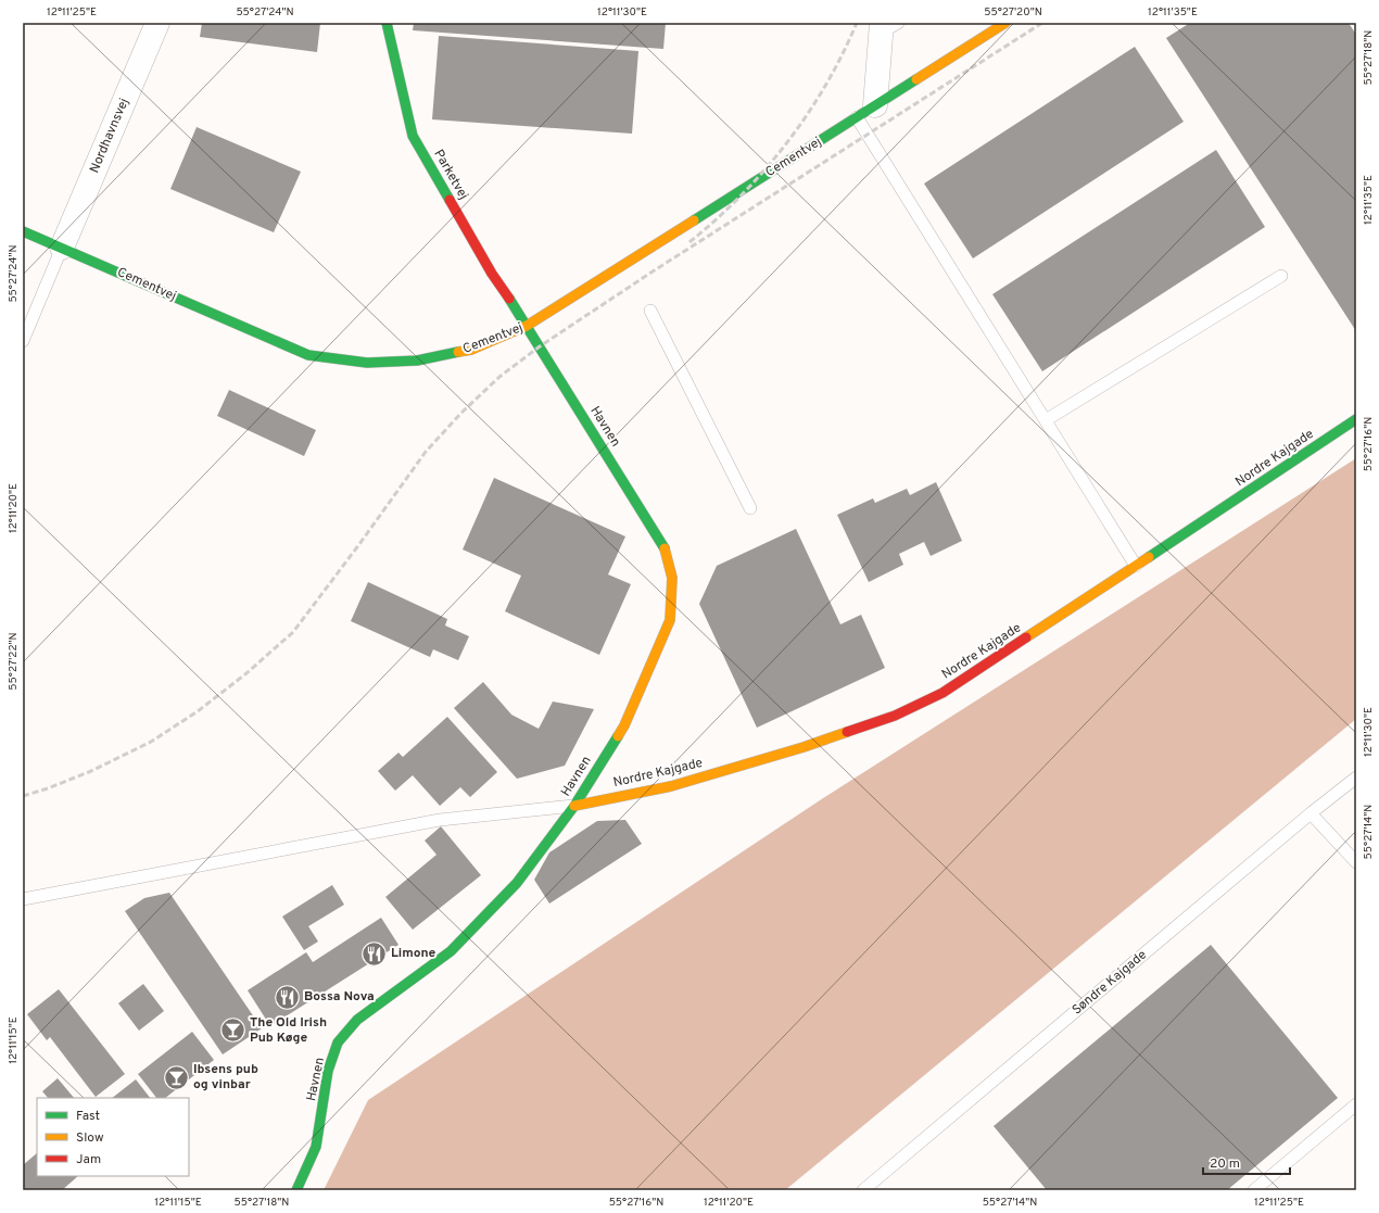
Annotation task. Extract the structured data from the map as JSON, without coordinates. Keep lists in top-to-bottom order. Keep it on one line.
{"streets":{"street":["Nordhavnsvej","Cementvej","Parketvej","Havnen","Nordre Kajgade"],"lane":["Søndre Kajgade"]},"crossings":[["Nordhavnsvej","Cementvej"],["Cementvej","Parketvej"],["Cementvej","Havnen"],["Parketvej","Havnen"],["Havnen","Nordre Kajgade"]],"places":{"restaurant":["Limone","Bossa Nova"],"bar":["The Old Irish Pub Køge","Ibsens pub og vinbar"]},"legend":["Fast","Slow","Jam"],"scale_bar":"20 m","coordinates":["12°11'25\"E","55°27'24\"N","12°11'30\"E","55°27'20\"N","12°11'35\"E","55°27'18\"N","55°27'16\"N","12°11'20\"E","55°27'22\"N","55°27'14\"N","12°11'15\"E"]}
